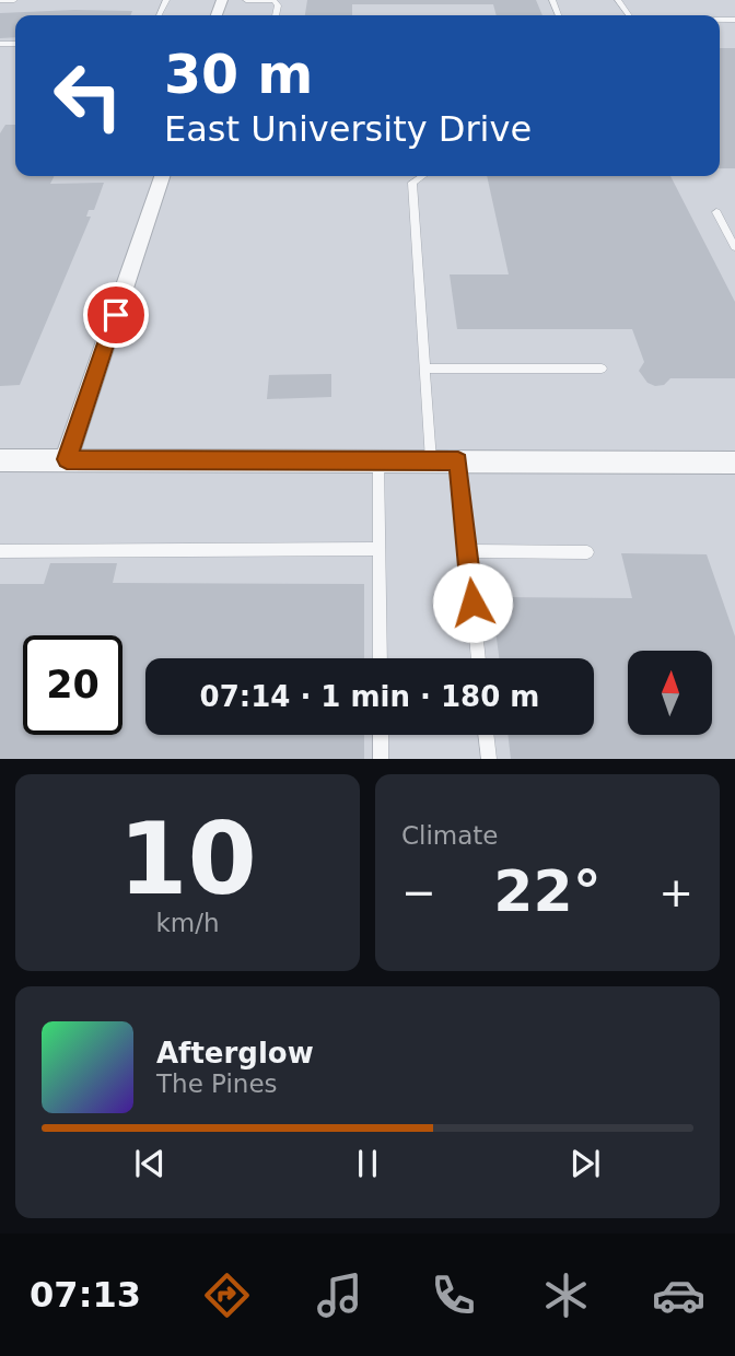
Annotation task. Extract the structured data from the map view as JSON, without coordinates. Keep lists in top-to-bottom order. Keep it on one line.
{"north":"top","page":{"turn":["30 m","East University Drive"],"limit":"20","trip":"07:14 · 1 min · 180 m","tile":[["10","km/h"],"Climate"],"heat":["−","22°","+"],"song":["Afterglow","The Pines"],"tabs":"07:13"}}
